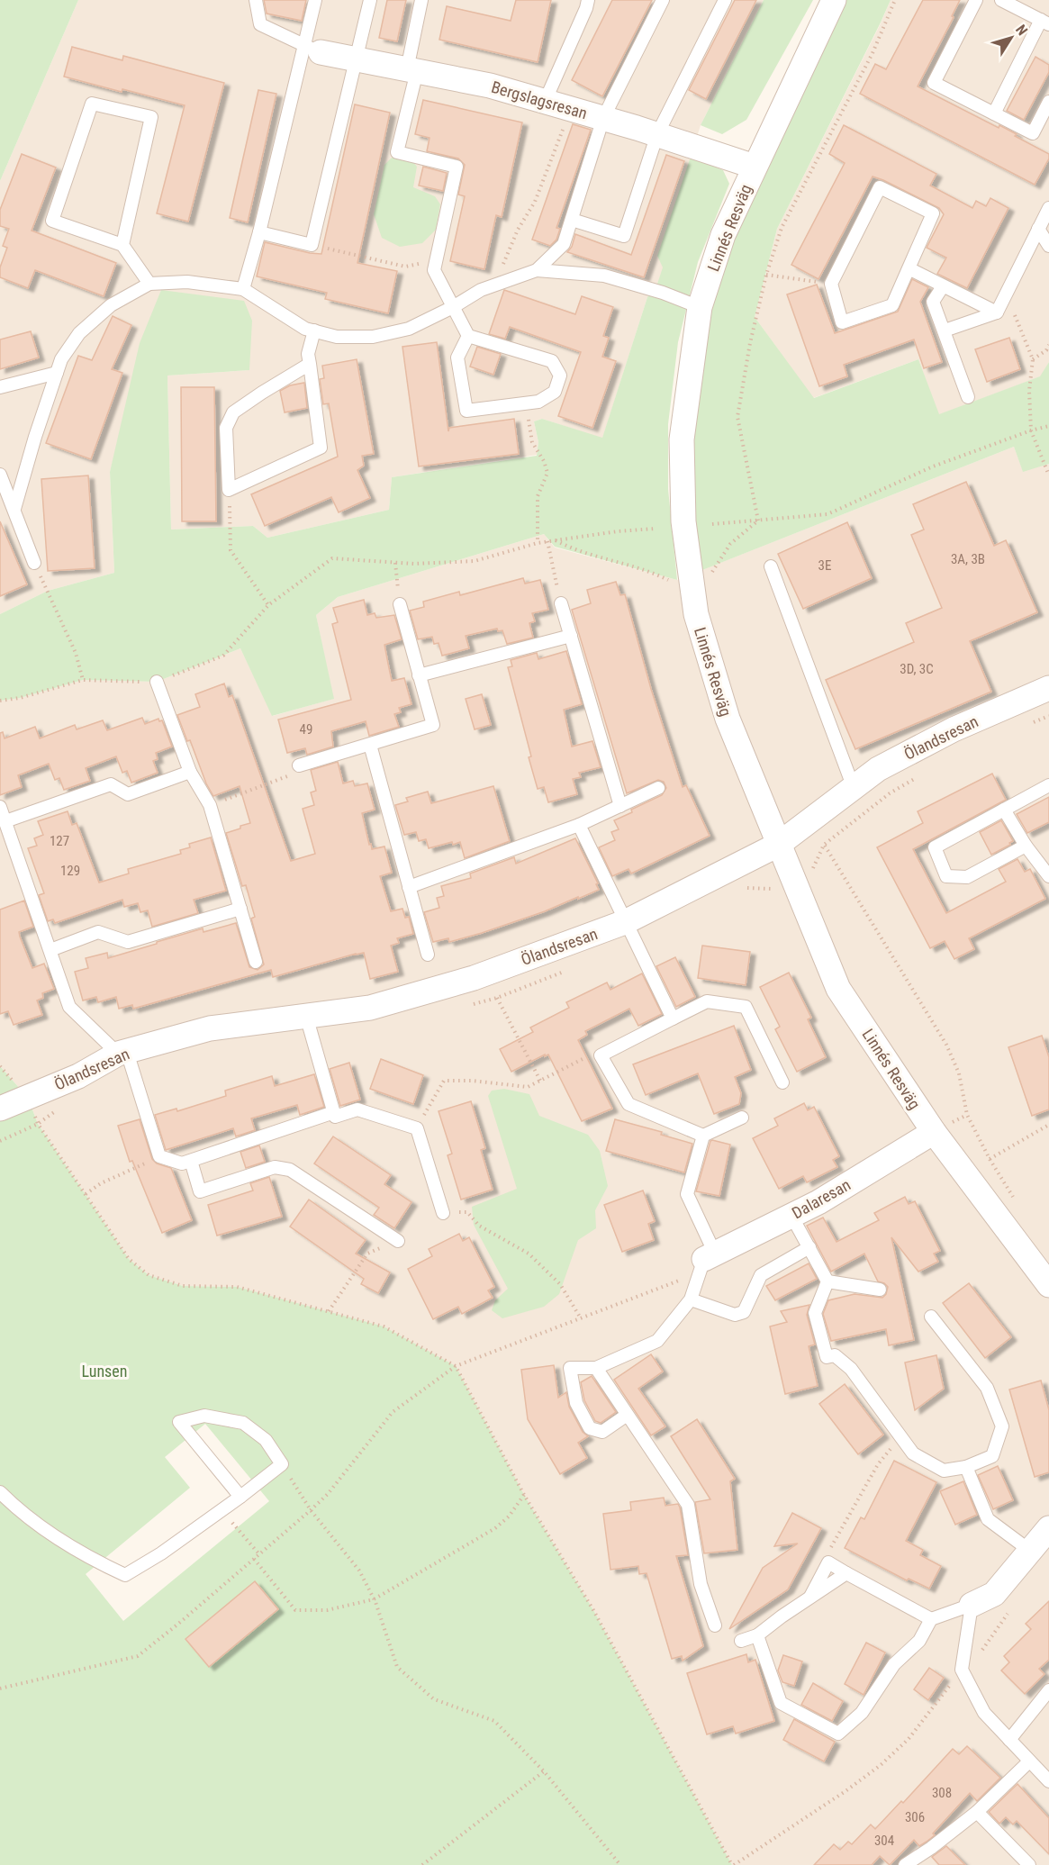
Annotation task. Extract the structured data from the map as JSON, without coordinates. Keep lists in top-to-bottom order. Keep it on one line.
{"streets":{"street":["Bergslagsresan","Linnés Resväg","Ölandsresan","Dalaresan"]},"crossings":[["Bergslagsresan","Linnés Resväg"],["Linnés Resväg","Ölandsresan"],["Linnés Resväg","Dalaresan"]],"parks":["Lunsen"],"house_numbers":["3A, 3B","3E","3D, 3C","49","127","129","308","306","304"],"north":"top right"}
